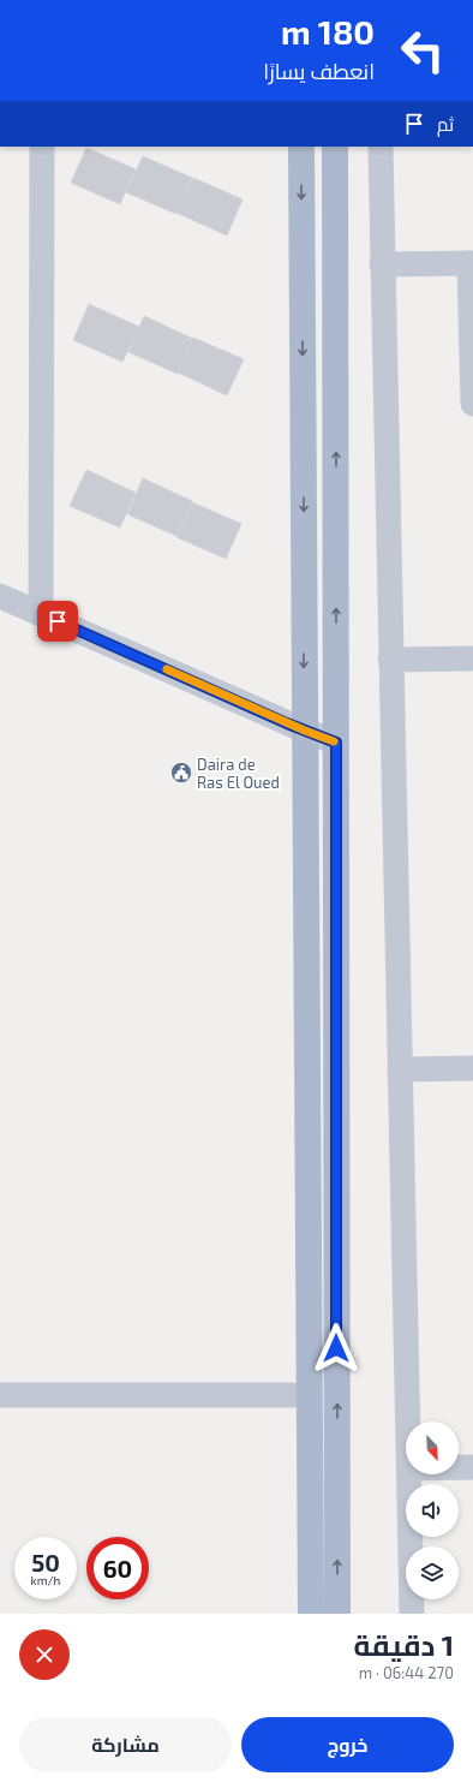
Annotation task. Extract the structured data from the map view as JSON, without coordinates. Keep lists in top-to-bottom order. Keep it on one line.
{"places":{"public building":["Daira de Ras El Oued"]},"north":"bottom right","page":{"turn":["180 m","انعطف يسارًا"],"then":"ثم","speed":"50 km/h","limit":"60","heading":["1 دقيقة","270 m · 06:44"],"buttons":["خروج","مشاركة"]}}
